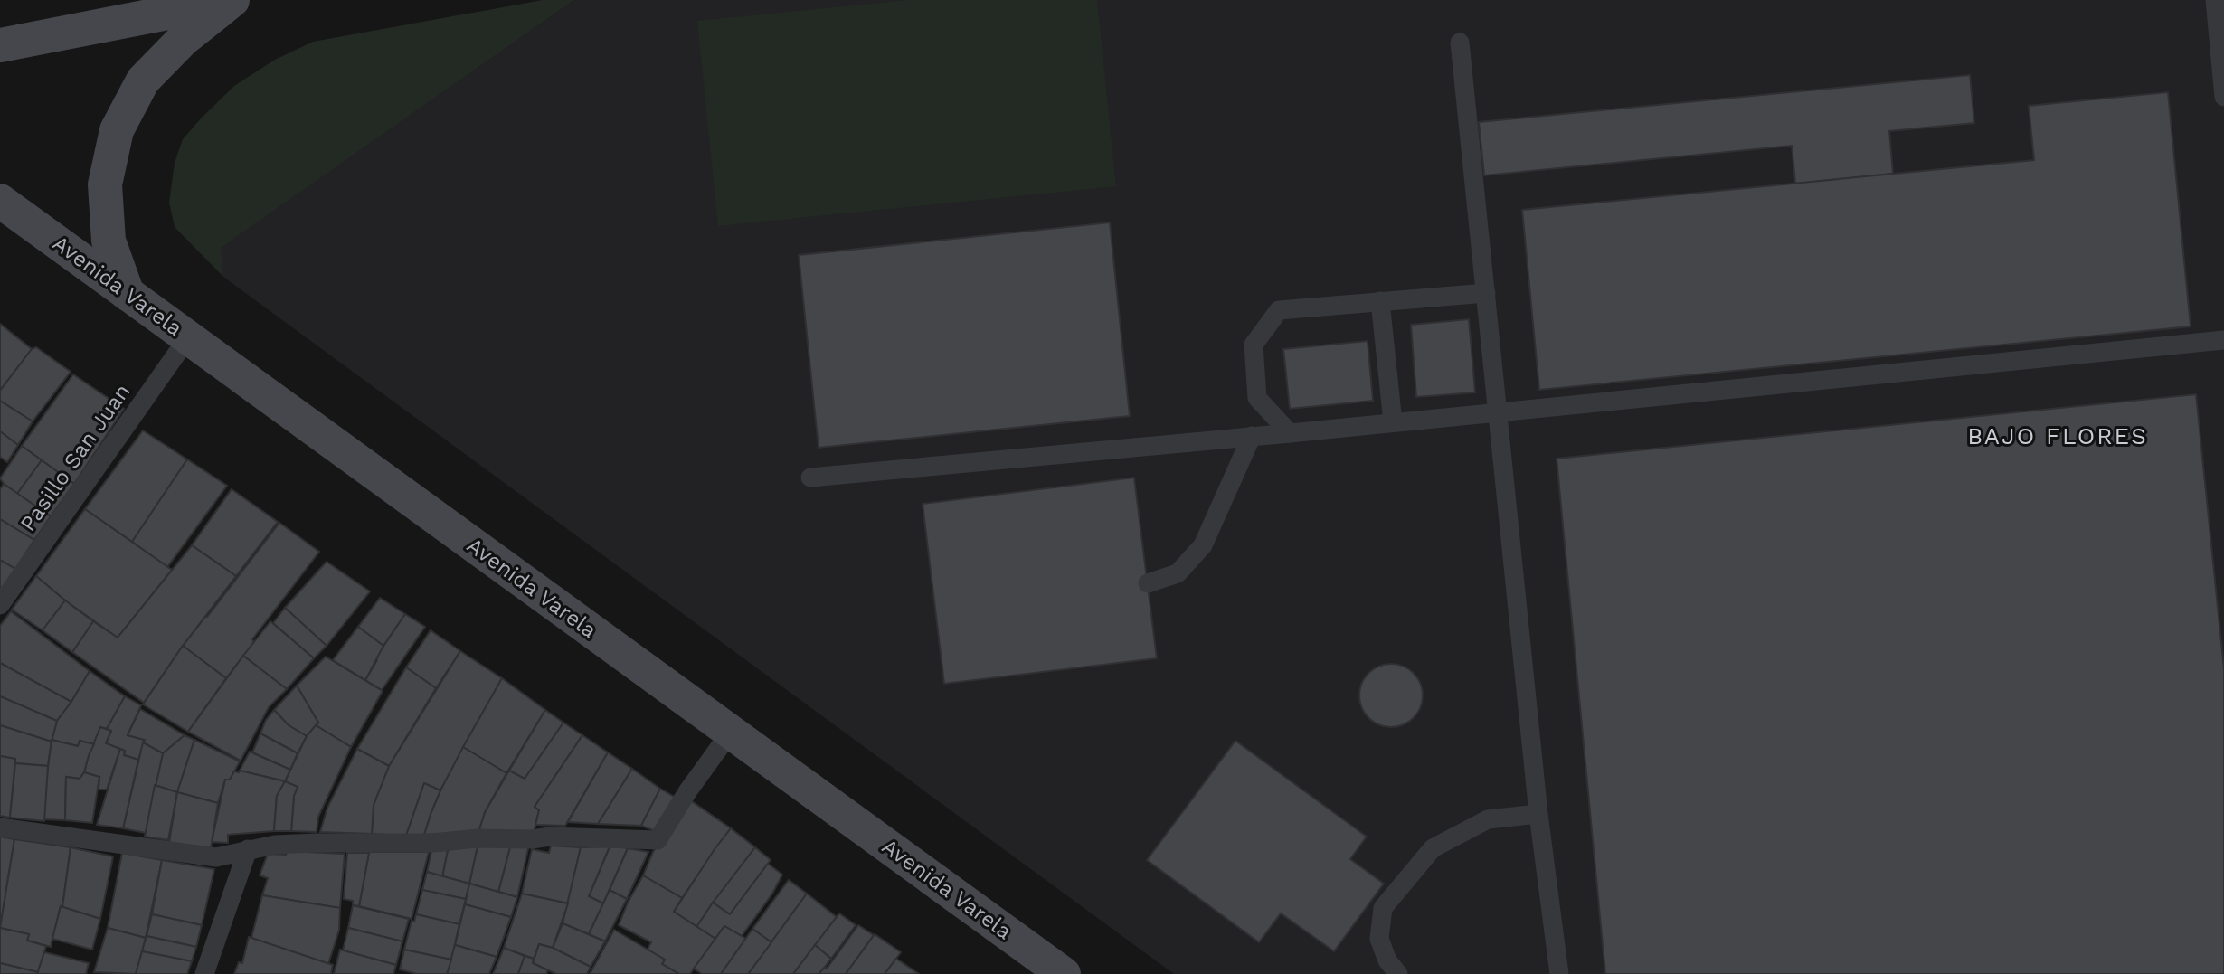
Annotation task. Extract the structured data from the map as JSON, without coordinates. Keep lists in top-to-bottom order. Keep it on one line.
{"streets":{"main road":["Avenida Varela"],"lane":["Pasillo San Juan"]},"crossings":[["Avenida Varela","Pasillo San Juan"]],"districts":["BAJO FLORES"]}
